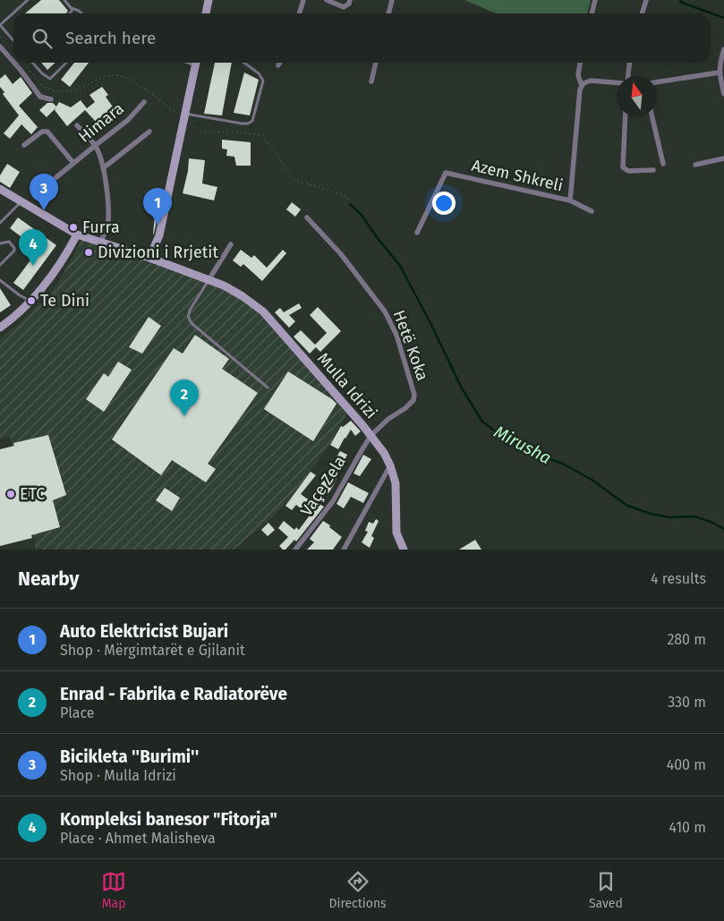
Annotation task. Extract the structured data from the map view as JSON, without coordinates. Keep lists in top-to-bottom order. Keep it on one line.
{"streets":{"street":["Himara","Azem Shkreli","Hetë Koka","Mulla Idrizi","Vaçe Zela"]},"crossings":[["Hetë Koka","Mulla Idrizi"],["Hetë Koka","Vaçe Zela"],["Mulla Idrizi","Vaçe Zela"]],"water":["Mirusha"],"places":["Furra","Divizioni i Rrjetit","Te Dini","ETC"],"north":"top","page":{"search":"Search here","pins":["3","1","4","2"],"heading":["Nearby","4 results"],"list":[{"mark":"1","name":"Auto Elektricist Bujari","note":"Shop · Mërgimtarët e Gjilanit","value":"280 m"},{"mark":"2","name":"Enrad - Fabrika e Radiatorëve","note":"Place","value":"330 m"},{"mark":"3","name":"Bicikleta ''Burimi''","note":"Shop · Mulla Idrizi","value":"400 m"},{"mark":"4","name":"Kompleksi banesor \"Fitorja\"","note":"Place · Ahmet Malisheva","value":"410 m"}],"nav":["Map","Directions","Saved"]}}
